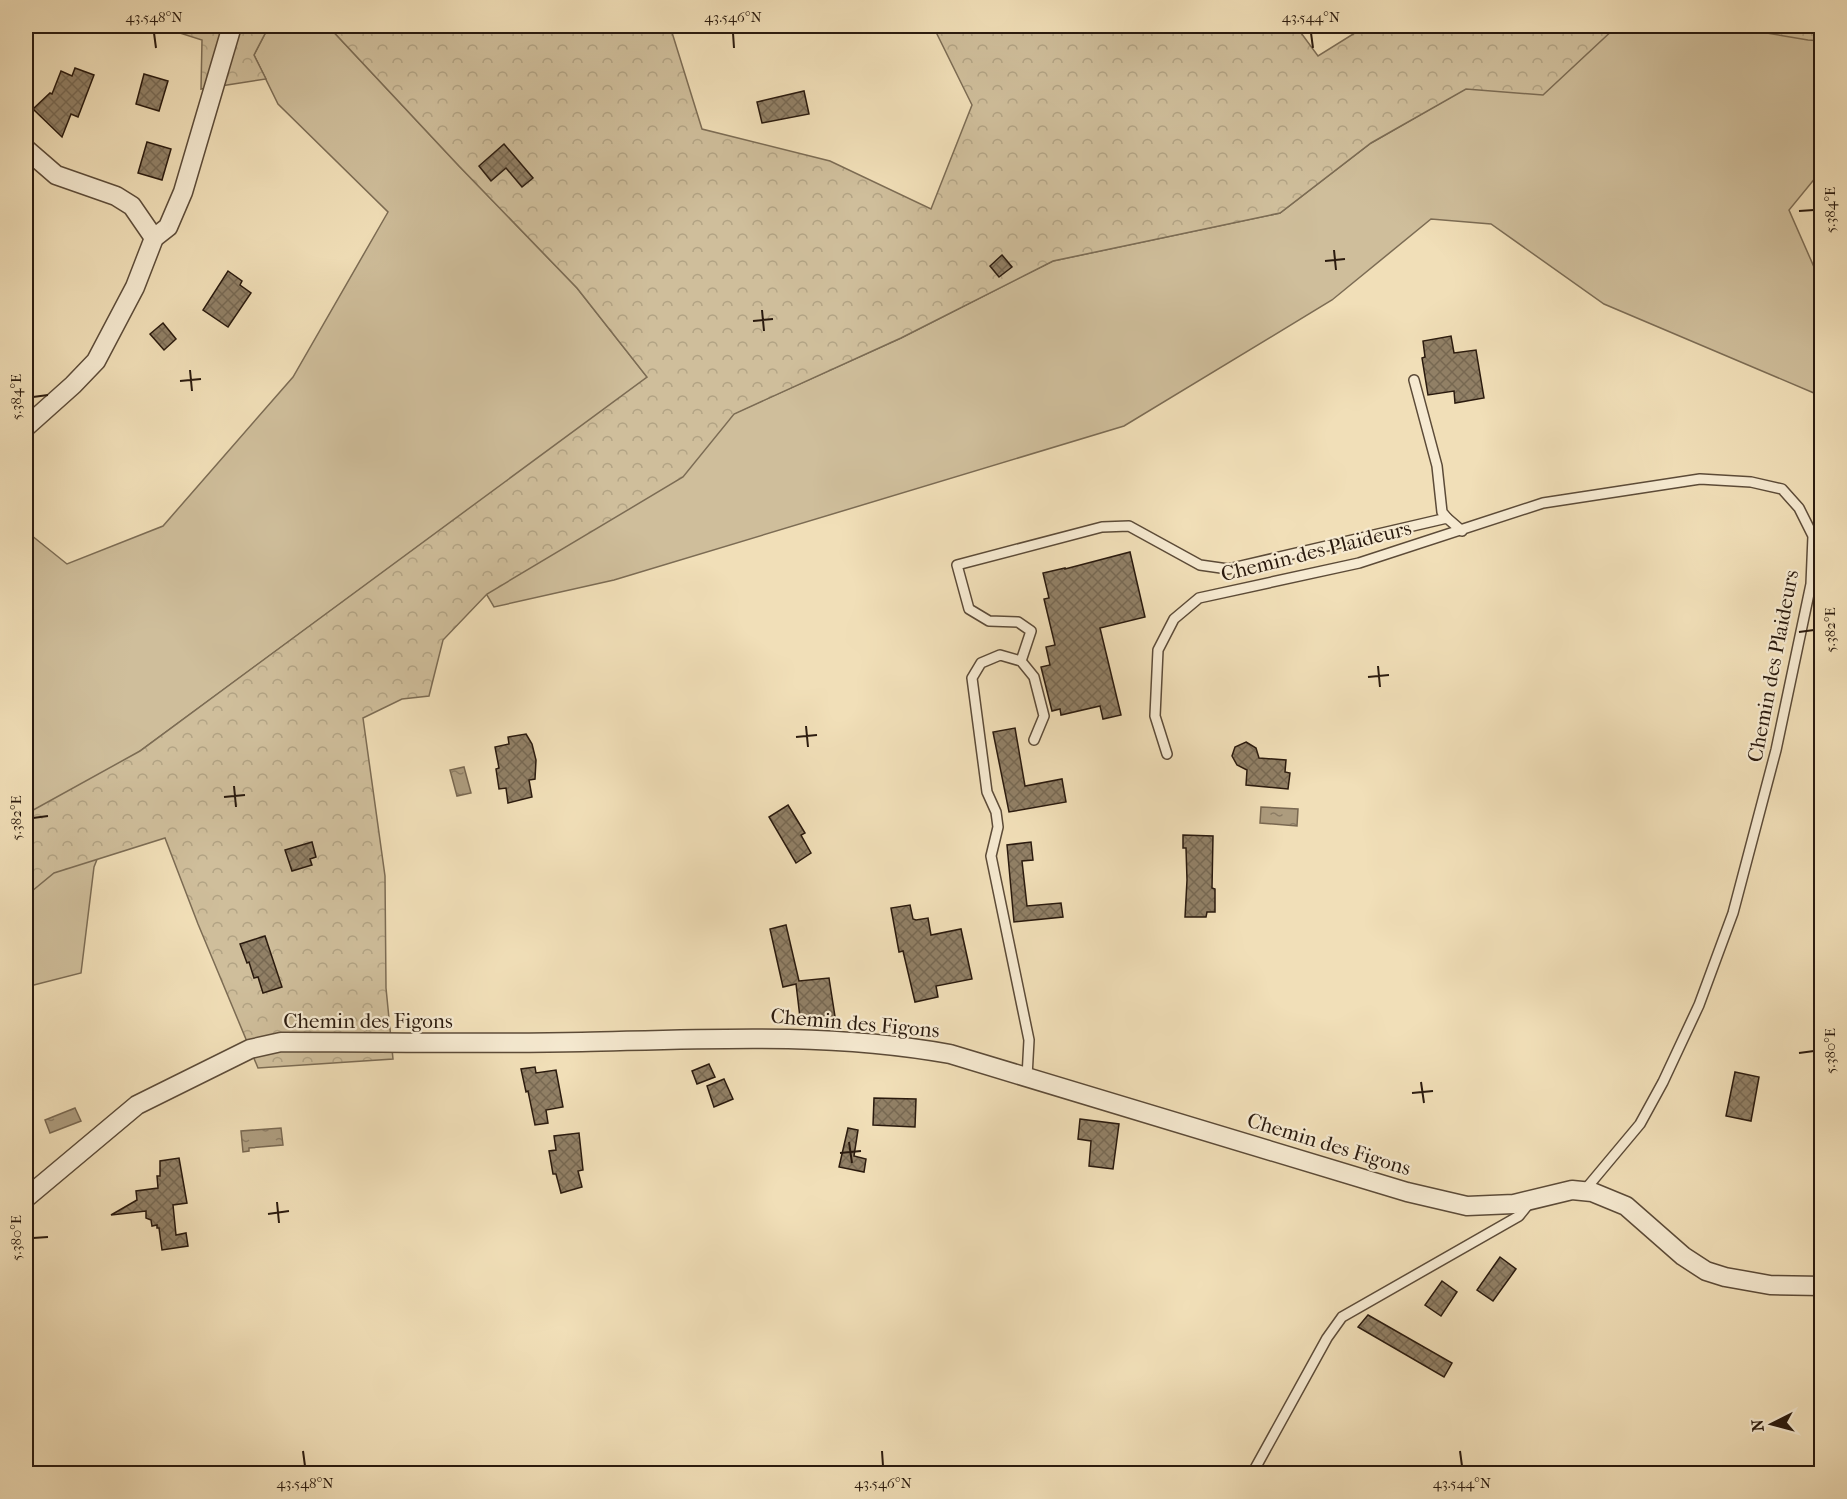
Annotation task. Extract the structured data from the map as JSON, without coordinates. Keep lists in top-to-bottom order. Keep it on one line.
{"streets":{"street":["Chemin des Figons"],"lane":["Chemin des Plaideurs"]},"crossings":[["Chemin des Plaideurs","Chemin des Figons"]],"north":"left","coordinates":["43.548°N","43.546°N","43.544°N","5.384°E","5.382°E","5.380°E"]}
